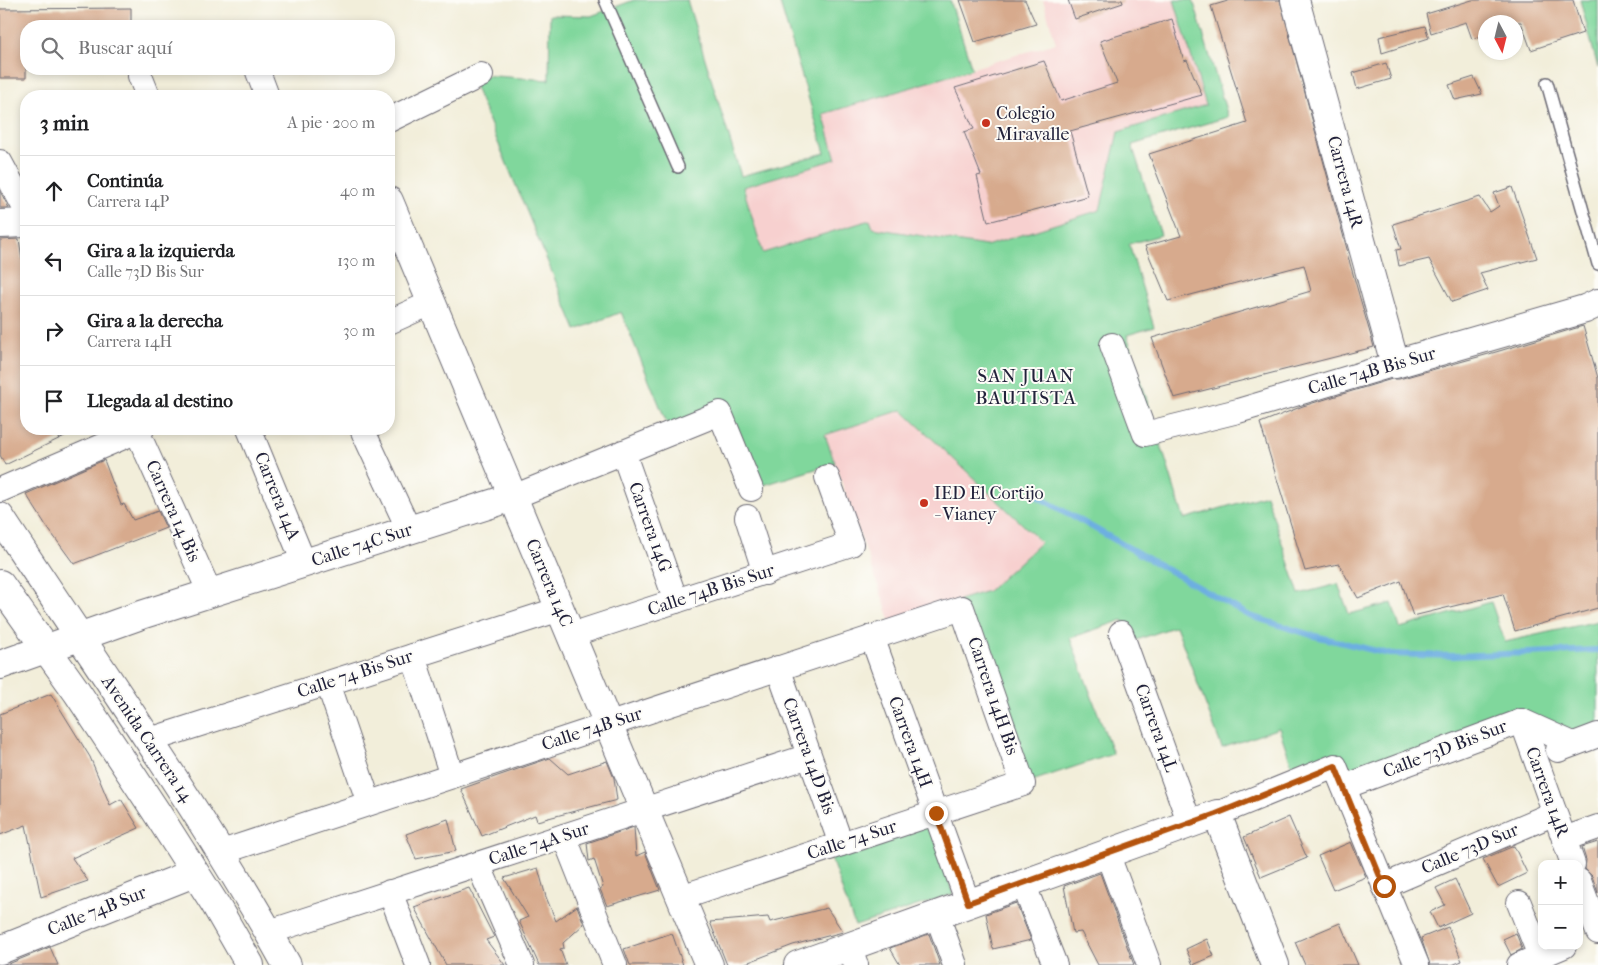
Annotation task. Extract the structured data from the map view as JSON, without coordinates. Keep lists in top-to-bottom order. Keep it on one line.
{"streets":{"street":["Carrera 14R","Calle 74B Bis Sur","Carrera 14A","Carrera 14 Bis","Carrera 14G","Calle 74C Sur","Carrera 14C","Calle 74 Bis Sur","Carrera 14H Bis","Carrera 14L","Calle 74B Sur","Avenida Carrera 14","Carrera 14H","Calle 73D Bis Sur","Carrera 14D Bis","Calle 74 Sur","Calle 74A Sur","Calle 73D Sur"]},"crossings":[["Carrera 14R","Calle 74B Bis Sur"],["Carrera 14R","Calle 73D Bis Sur"],["Carrera 14R","Calle 73D Sur"],["Calle 74B Bis Sur","Carrera 14G"],["Calle 74B Bis Sur","Carrera 14C"],["Carrera 14A","Calle 74C Sur"],["Carrera 14 Bis","Calle 74C Sur"],["Carrera 14G","Calle 74C Sur"],["Calle 74C Sur","Carrera 14C"],["Calle 74C Sur","Avenida Carrera 14"],["Carrera 14C","Calle 74 Bis Sur"],["Carrera 14C","Calle 74B Sur"],["Carrera 14C","Calle 74 Sur"],["Carrera 14C","Calle 74A Sur"],["Calle 74 Bis Sur","Avenida Carrera 14"],["Carrera 14H Bis","Calle 74B Sur"],["Carrera 14H Bis","Calle 74 Sur"],["Calle 74B Sur","Avenida Carrera 14"],["Calle 74B Sur","Carrera 14H"],["Calle 74B Sur","Carrera 14D Bis"],["Avenida Carrera 14","Calle 74A Sur"],["Carrera 14H","Calle 74 Sur"],["Carrera 14D Bis","Calle 74 Sur"],["Carrera 14D Bis","Calle 74A Sur"]],"districts":["SAN JUAN BAUTISTA"],"places":["Colegio Miravalle","IED El Cortijo - Vianey"],"north":"bottom","page":{"search":"Buscar aquí","heading":["3 min","A pie · 200 m"],"list":[["Continúa","Carrera 14P","40 m"],["Gira a la izquierda","Calle 73D Bis Sur","130 m"],["Gira a la derecha","Carrera 14H","30 m"],"Llegada al destino"],"map_buttons":["+","−"]}}
